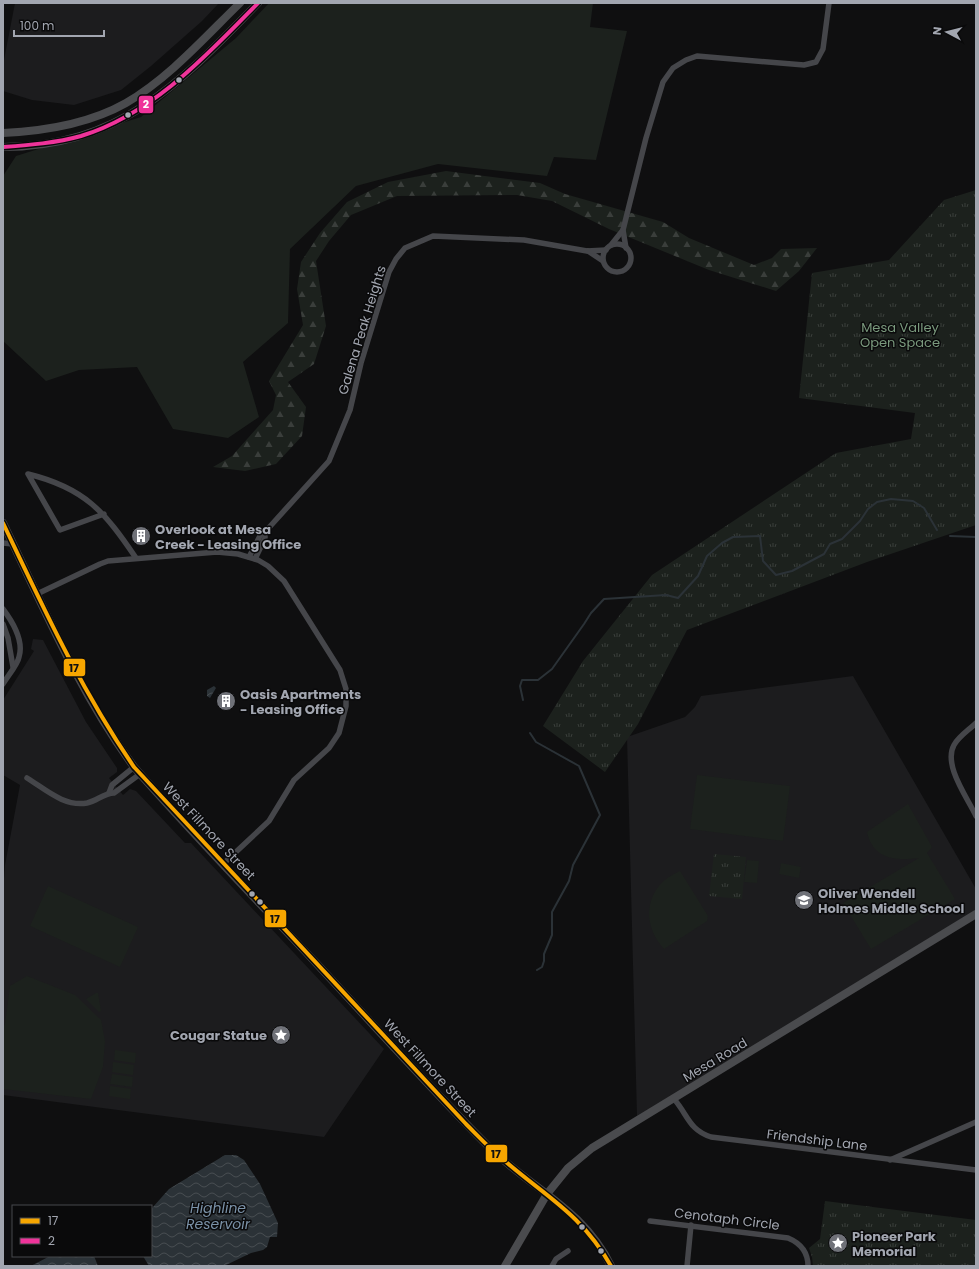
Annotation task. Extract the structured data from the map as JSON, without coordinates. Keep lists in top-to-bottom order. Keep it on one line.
{"streets":{"main road":["West Fillmore Street","Mesa Road"],"street":["Galena Peak Heights","Friendship Lane","Cenotaph Circle"]},"crossings":[["West Fillmore Street","Mesa Road"],["Mesa Road","Friendship Lane"]],"water":["Highline Reservoir"],"parks":["Mesa Valley Open Space"],"places":{"building":["Overlook at Mesa Creek - Leasing Office","Oasis Apartments - Leasing Office"],"school or university":["Oliver Wendell Holmes Middle School"],"place":["Cougar Statue","Pioneer Park Memorial"]},"lines":["transit line 2","transit line 17"],"legend":["17","2"],"scale_bar":"100 m","north":"left"}
